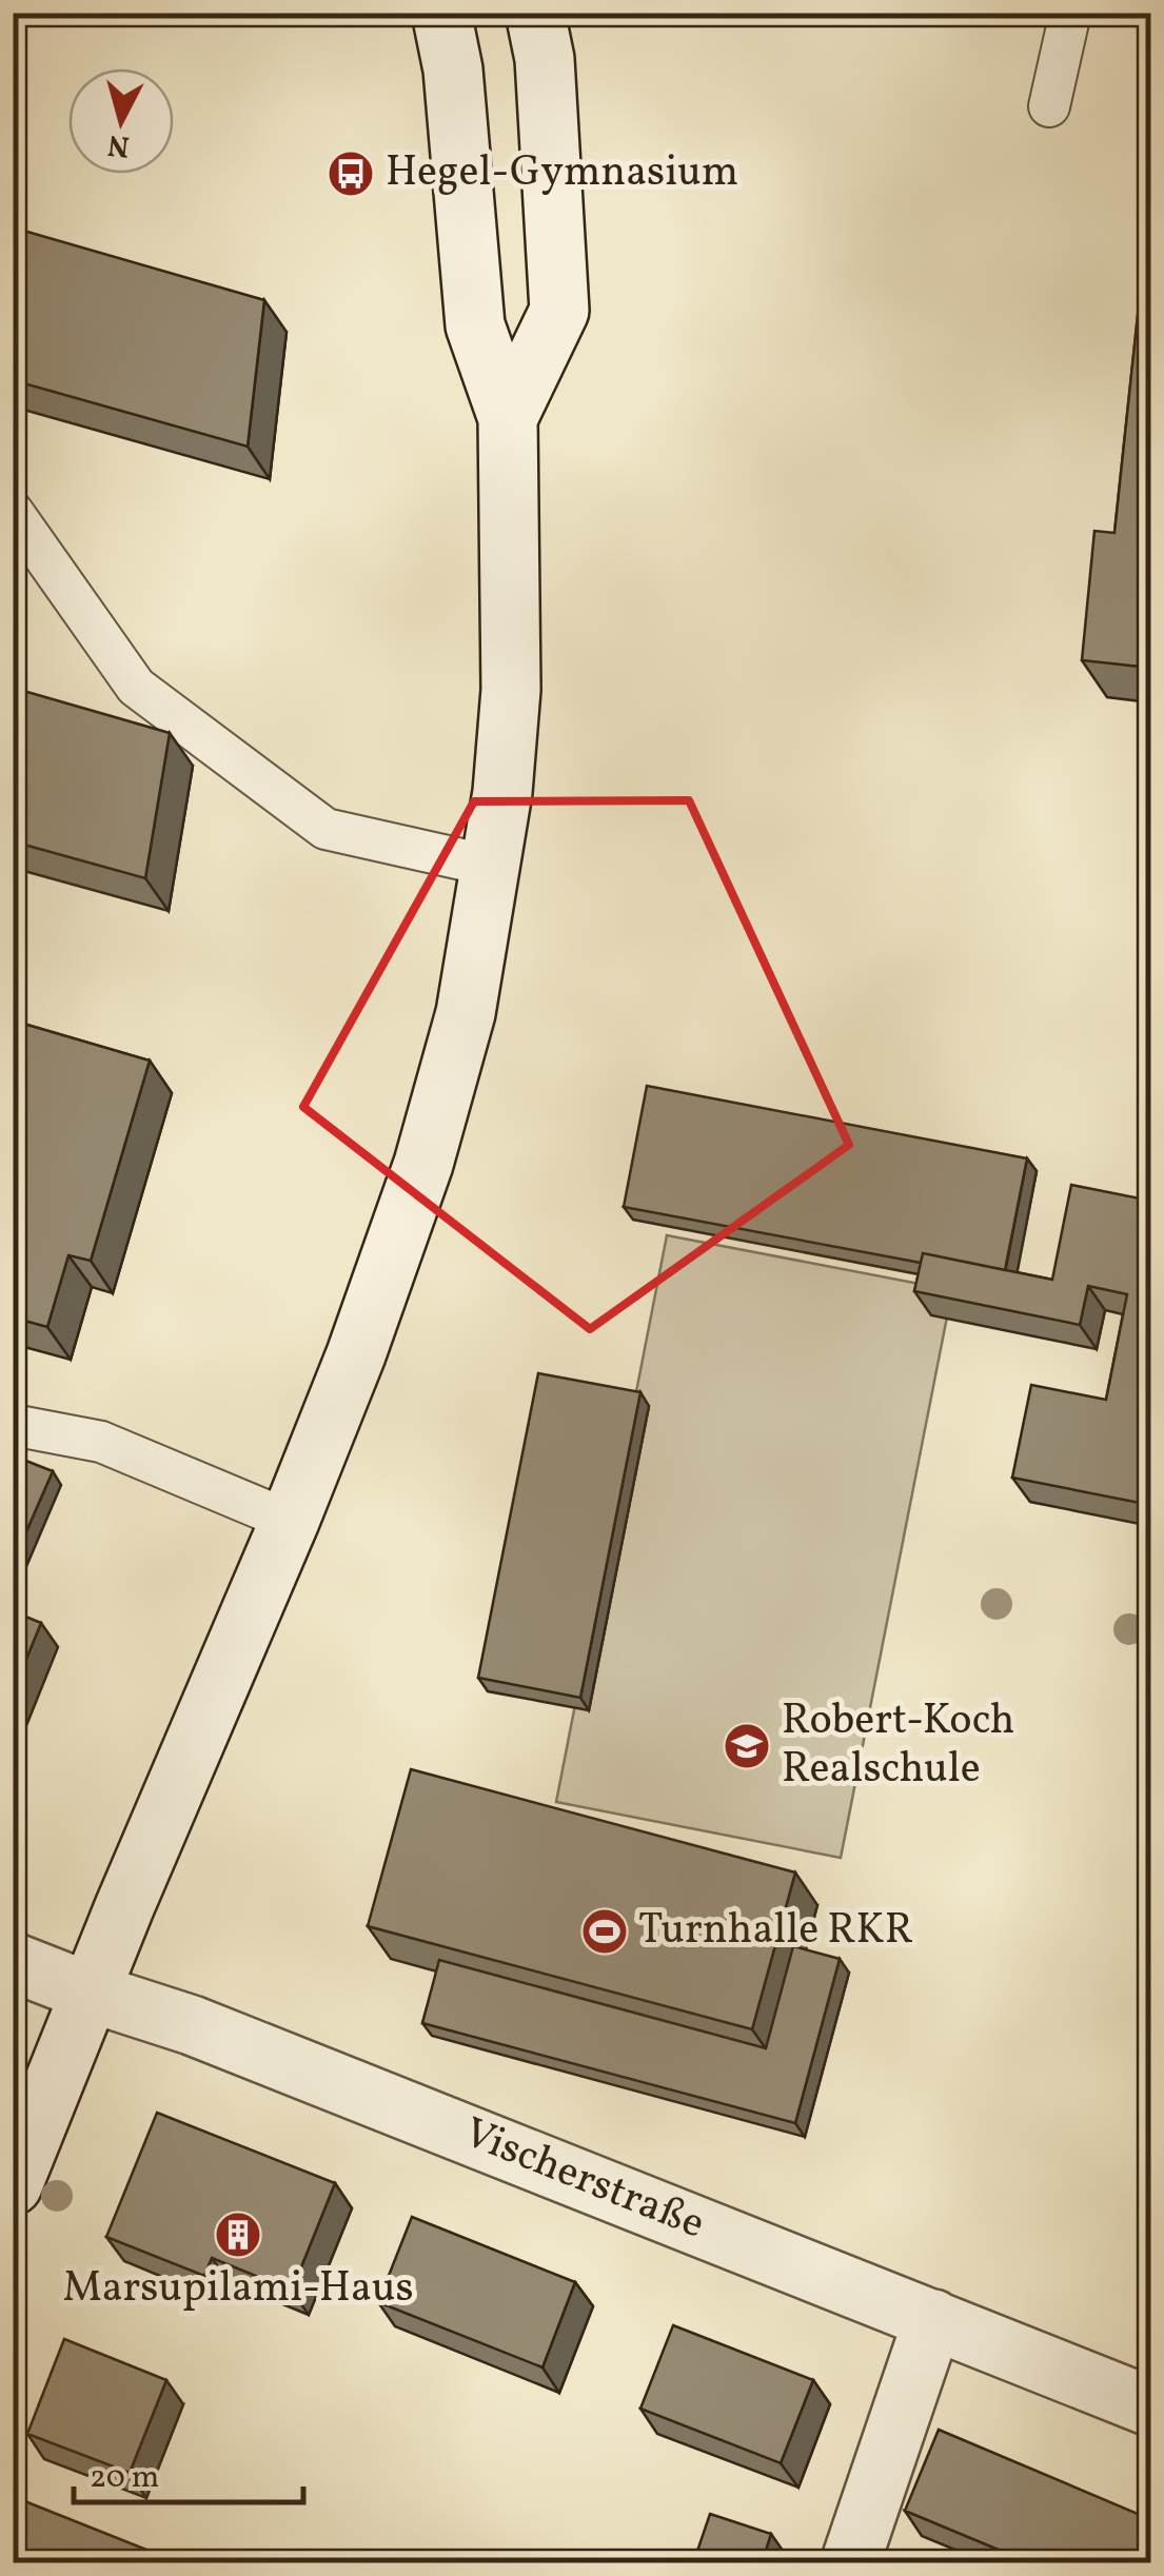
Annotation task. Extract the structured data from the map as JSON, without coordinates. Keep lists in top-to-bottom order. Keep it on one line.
{"streets":{"main road":["Vischerstraße"]},"places":{"bus stop":["Hegel-Gymnasium"],"school or university":["Robert-Koch Realschule"],"sports":["Turnhalle RKR"],"building":["Marsupilami-Haus"]},"scale_bar":"20 m","north":"bottom"}
